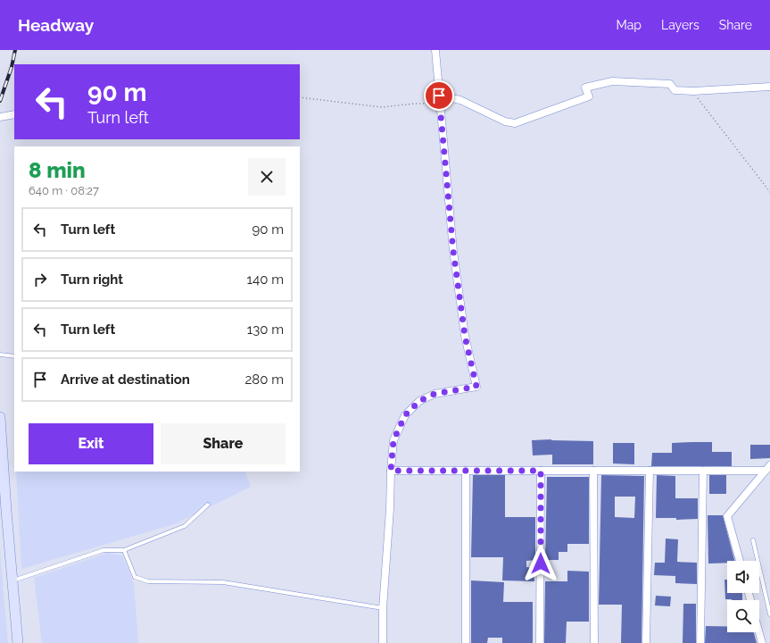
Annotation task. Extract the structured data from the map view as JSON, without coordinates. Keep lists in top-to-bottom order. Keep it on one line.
{"page":{"header":"Headway","nav":["Map","Layers","Share"],"turn":["90 m","Turn left"],"heading":["8 min","640 m · 08:27"],"list":[{"name":"Turn left","value":"90 m"},{"name":"Turn right","value":"140 m"},{"name":"Turn left","value":"130 m"},{"name":"Arrive at destination","value":"280 m"}],"buttons":["Exit","Share"]}}
